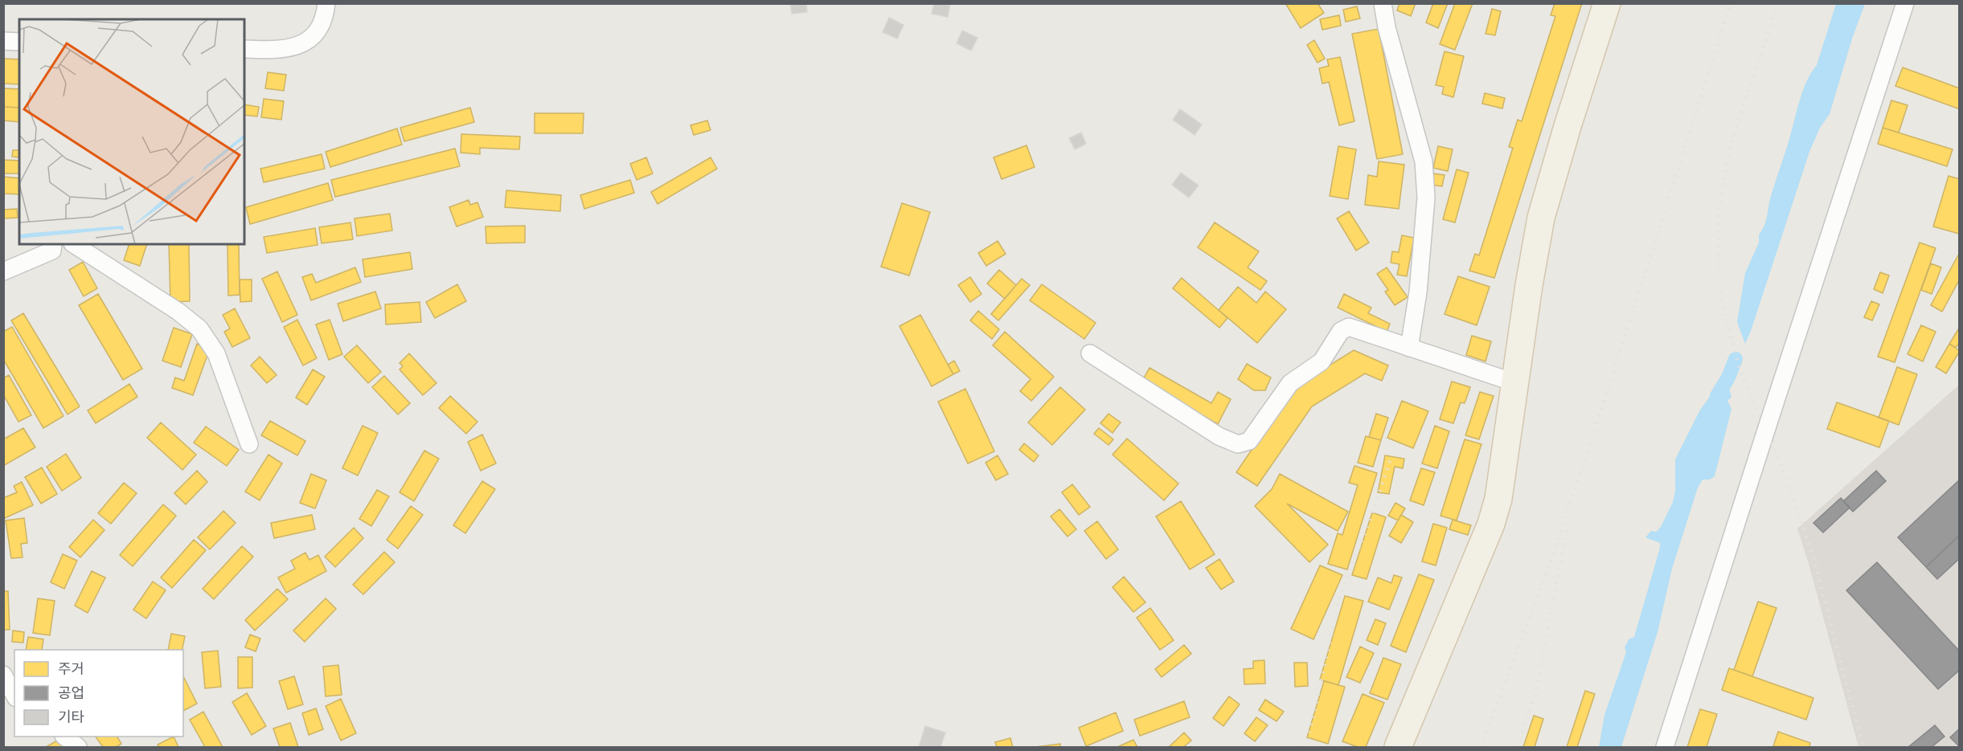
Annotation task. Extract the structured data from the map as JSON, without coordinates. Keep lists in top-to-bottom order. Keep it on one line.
{"legend":["주거","공업","기타"]}
